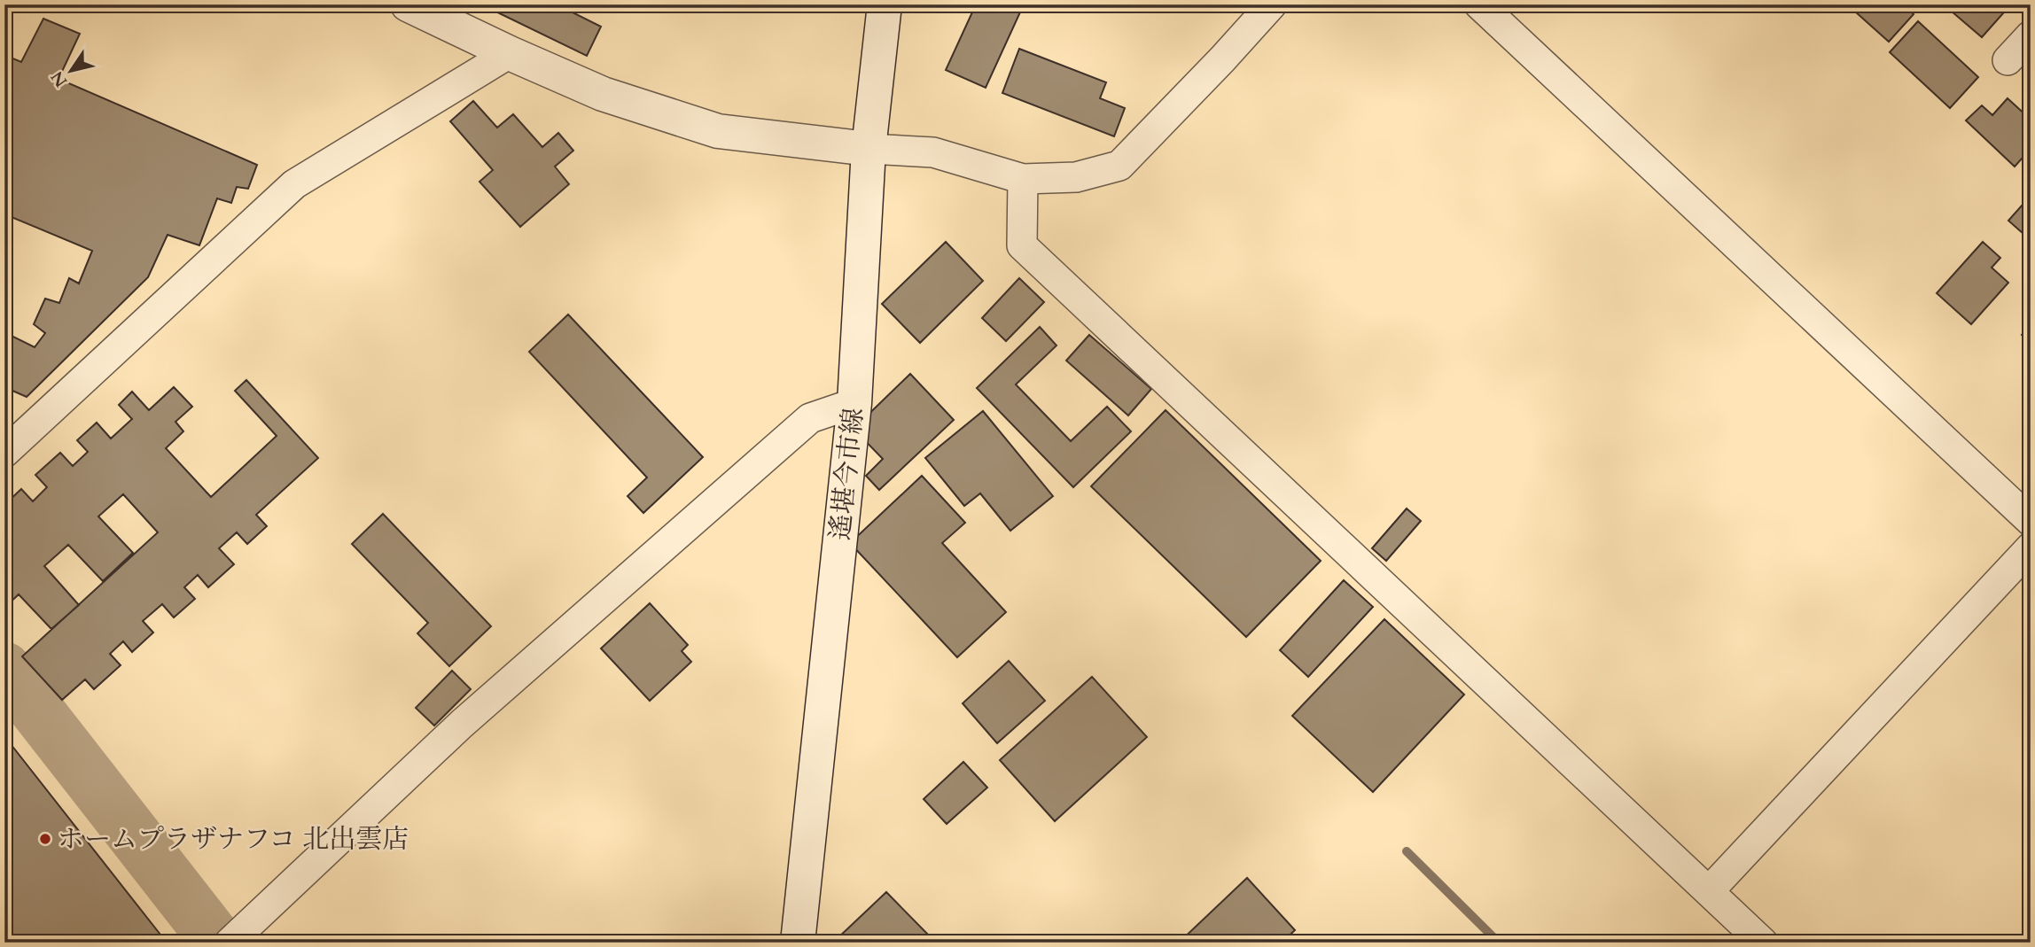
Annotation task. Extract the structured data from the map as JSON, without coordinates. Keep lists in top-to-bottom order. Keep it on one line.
{"streets":{"main road":["遙堪今市線"]},"places":["ホームプラザナフコ 北出雲店"],"north":"bottom left"}
